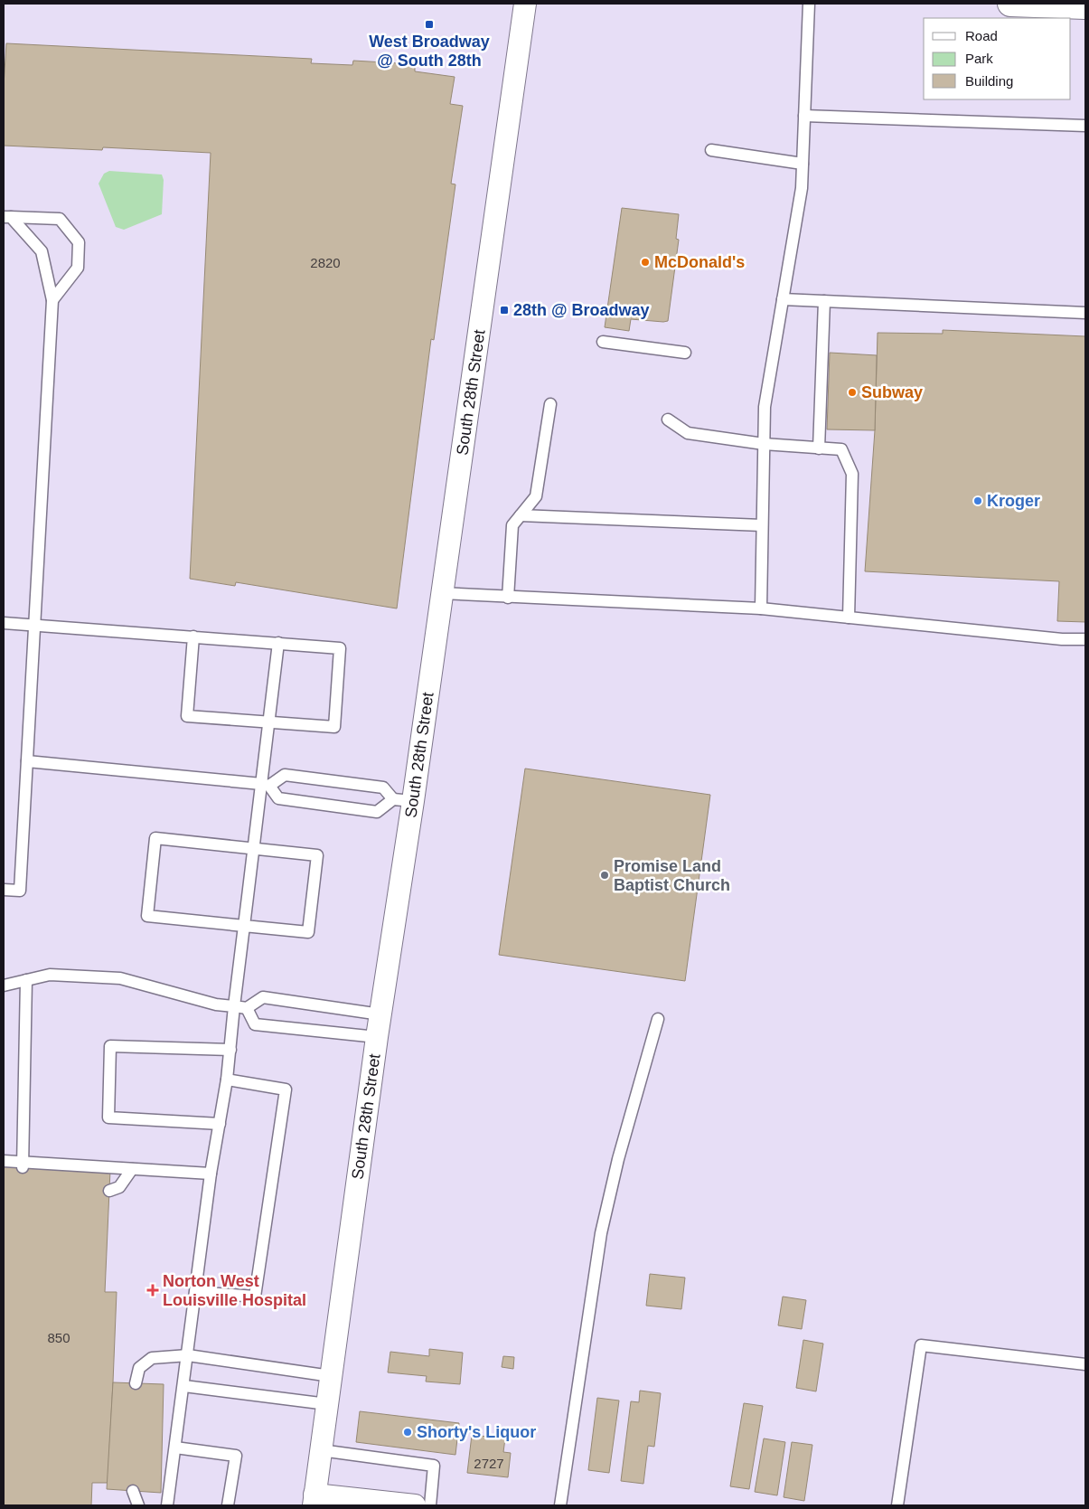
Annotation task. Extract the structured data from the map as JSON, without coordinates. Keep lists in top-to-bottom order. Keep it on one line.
{"streets":{"street":["South 28th Street"]},"places":{"transit":["West Broadway @ South 28th","28th @ Broadway"],"other":["McDonald's","Subway","Kroger","Promise Land Baptist Church","Shorty's Liquor"],"health":["Norton West Louisville Hospital"]},"house_numbers":["2820","850","2727"],"legend":["Road","Park","Building"]}
